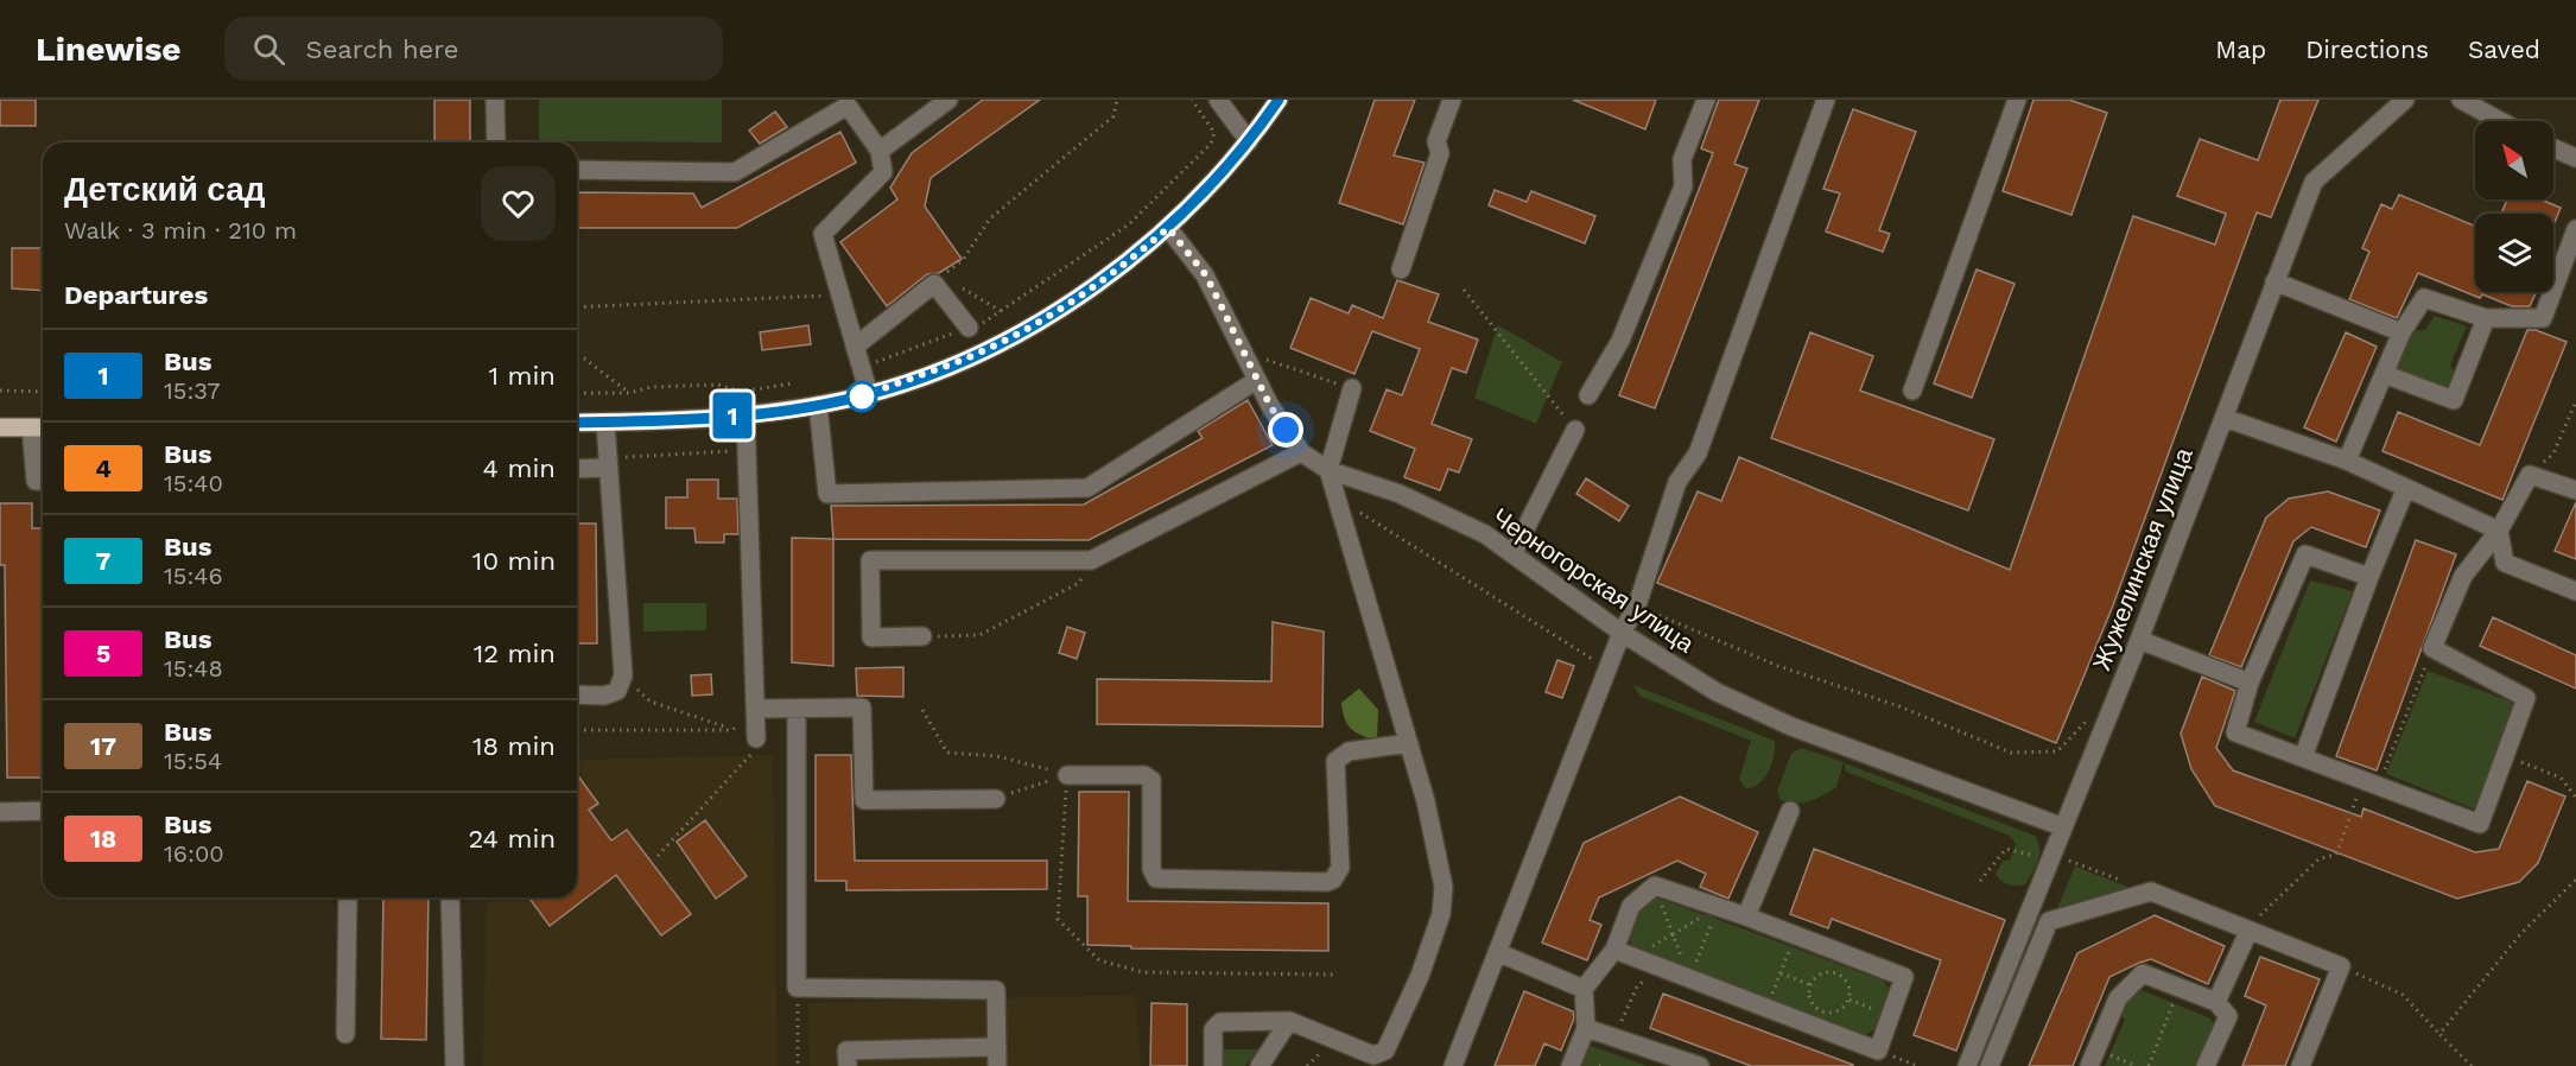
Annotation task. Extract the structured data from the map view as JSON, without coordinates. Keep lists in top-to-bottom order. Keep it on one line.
{"streets":{"street":["Жужелинская улица","Черногорская улица"]},"crossings":[["Жужелинская улица","Черногорская улица"]],"lines":["bus line 1"],"north":"top left","page":{"header":"Linewise","search":"Search here","nav":["Map","Directions","Saved"],"on_map":"1","heading":[["Детский сад","Walk · 3 min · 210 m"],"Departures"],"list":[{"mark":"1","name":"Bus","note":"15:37","value":"1 min"},{"mark":"4","name":"Bus","note":"15:40","value":"4 min"},{"mark":"7","name":"Bus","note":"15:46","value":"10 min"},{"mark":"5","name":"Bus","note":"15:48","value":"12 min"},{"mark":"17","name":"Bus","note":"15:54","value":"18 min"},{"mark":"18","name":"Bus","note":"16:00","value":"24 min"}]}}
